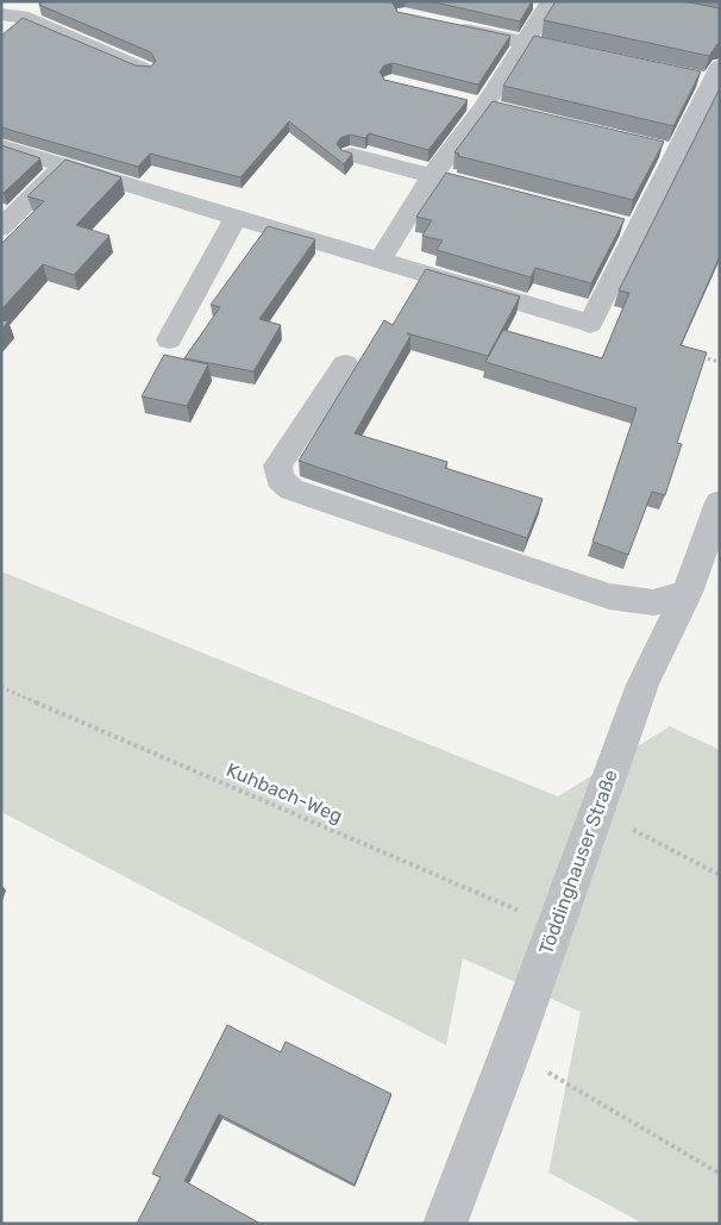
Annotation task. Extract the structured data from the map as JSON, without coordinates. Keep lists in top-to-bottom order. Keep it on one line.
{"streets":{"street":["Töddinghauser Straße"],"path":["Kuhbach-Weg"]},"crossings":[["Kuhbach-Weg","Töddinghauser Straße"]]}
